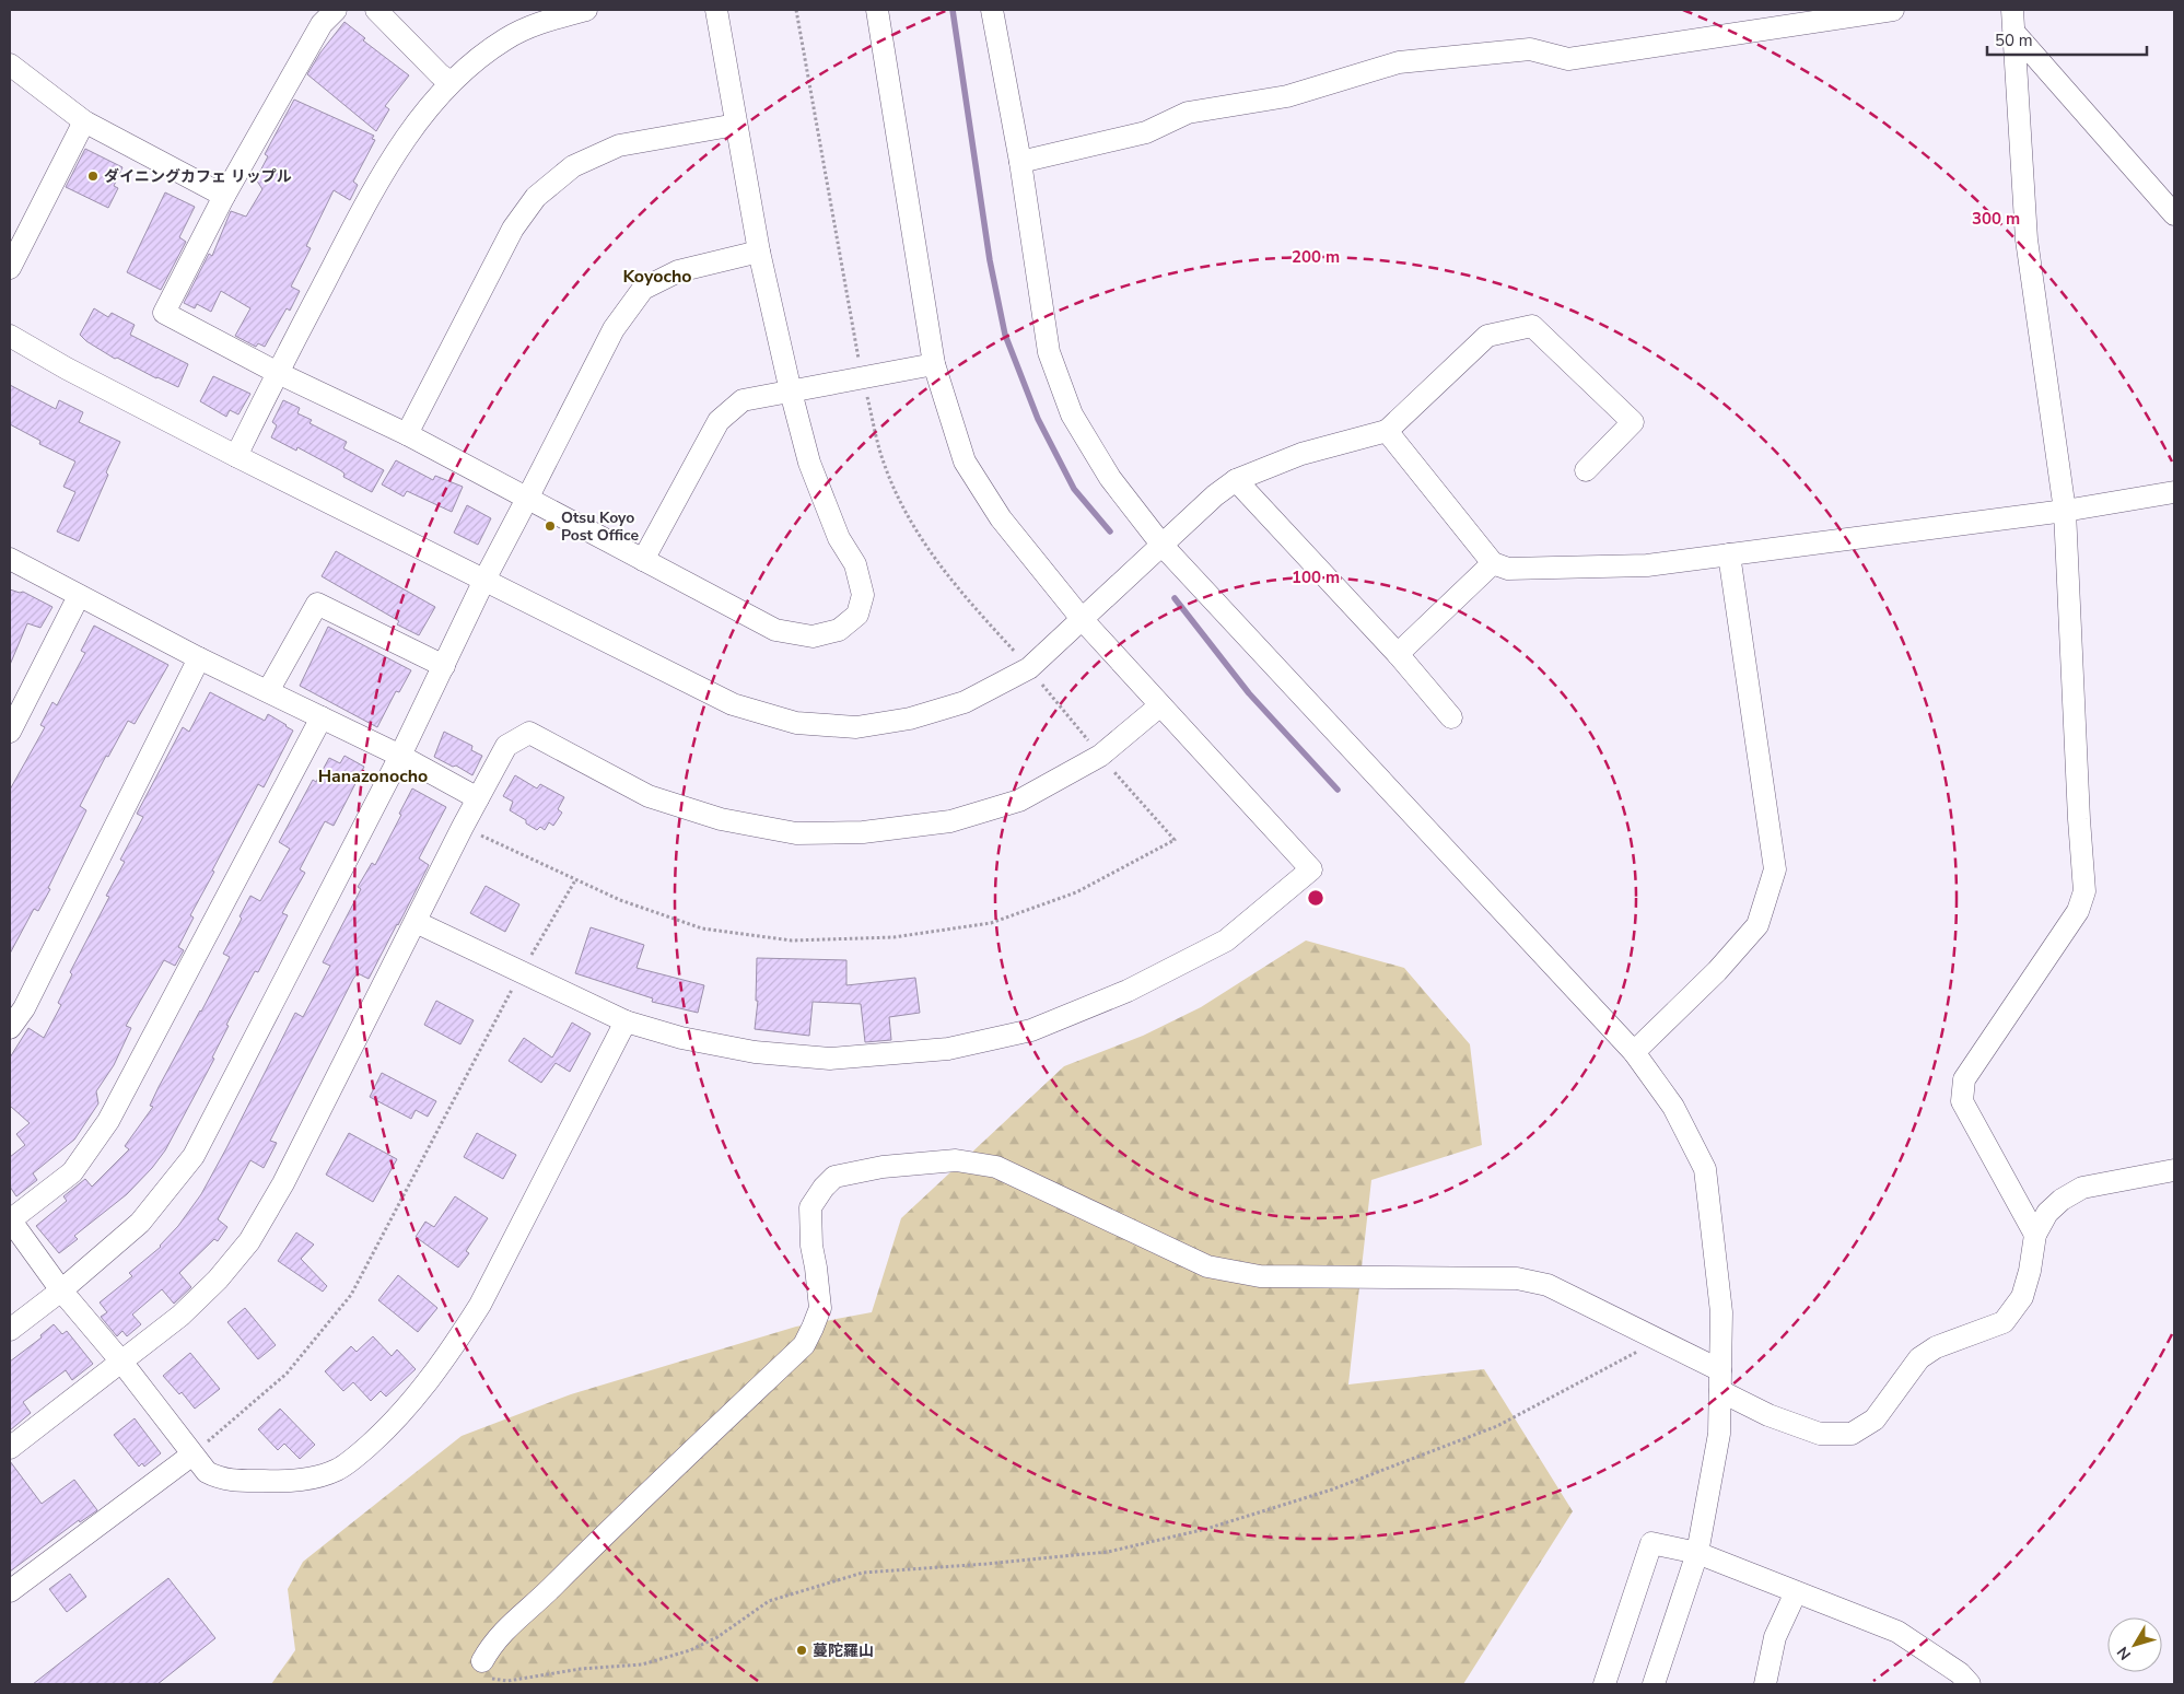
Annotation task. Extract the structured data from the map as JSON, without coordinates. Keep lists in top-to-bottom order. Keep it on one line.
{"districts":["Koyocho","Hanazonocho"],"places":["ダイニングカフェ リップル","Otsu Koyo Post Office","蔓陀羅山"],"scale_bar":"50 m","north":"bottom left","rings":["300 m","200 m","100 m"]}
